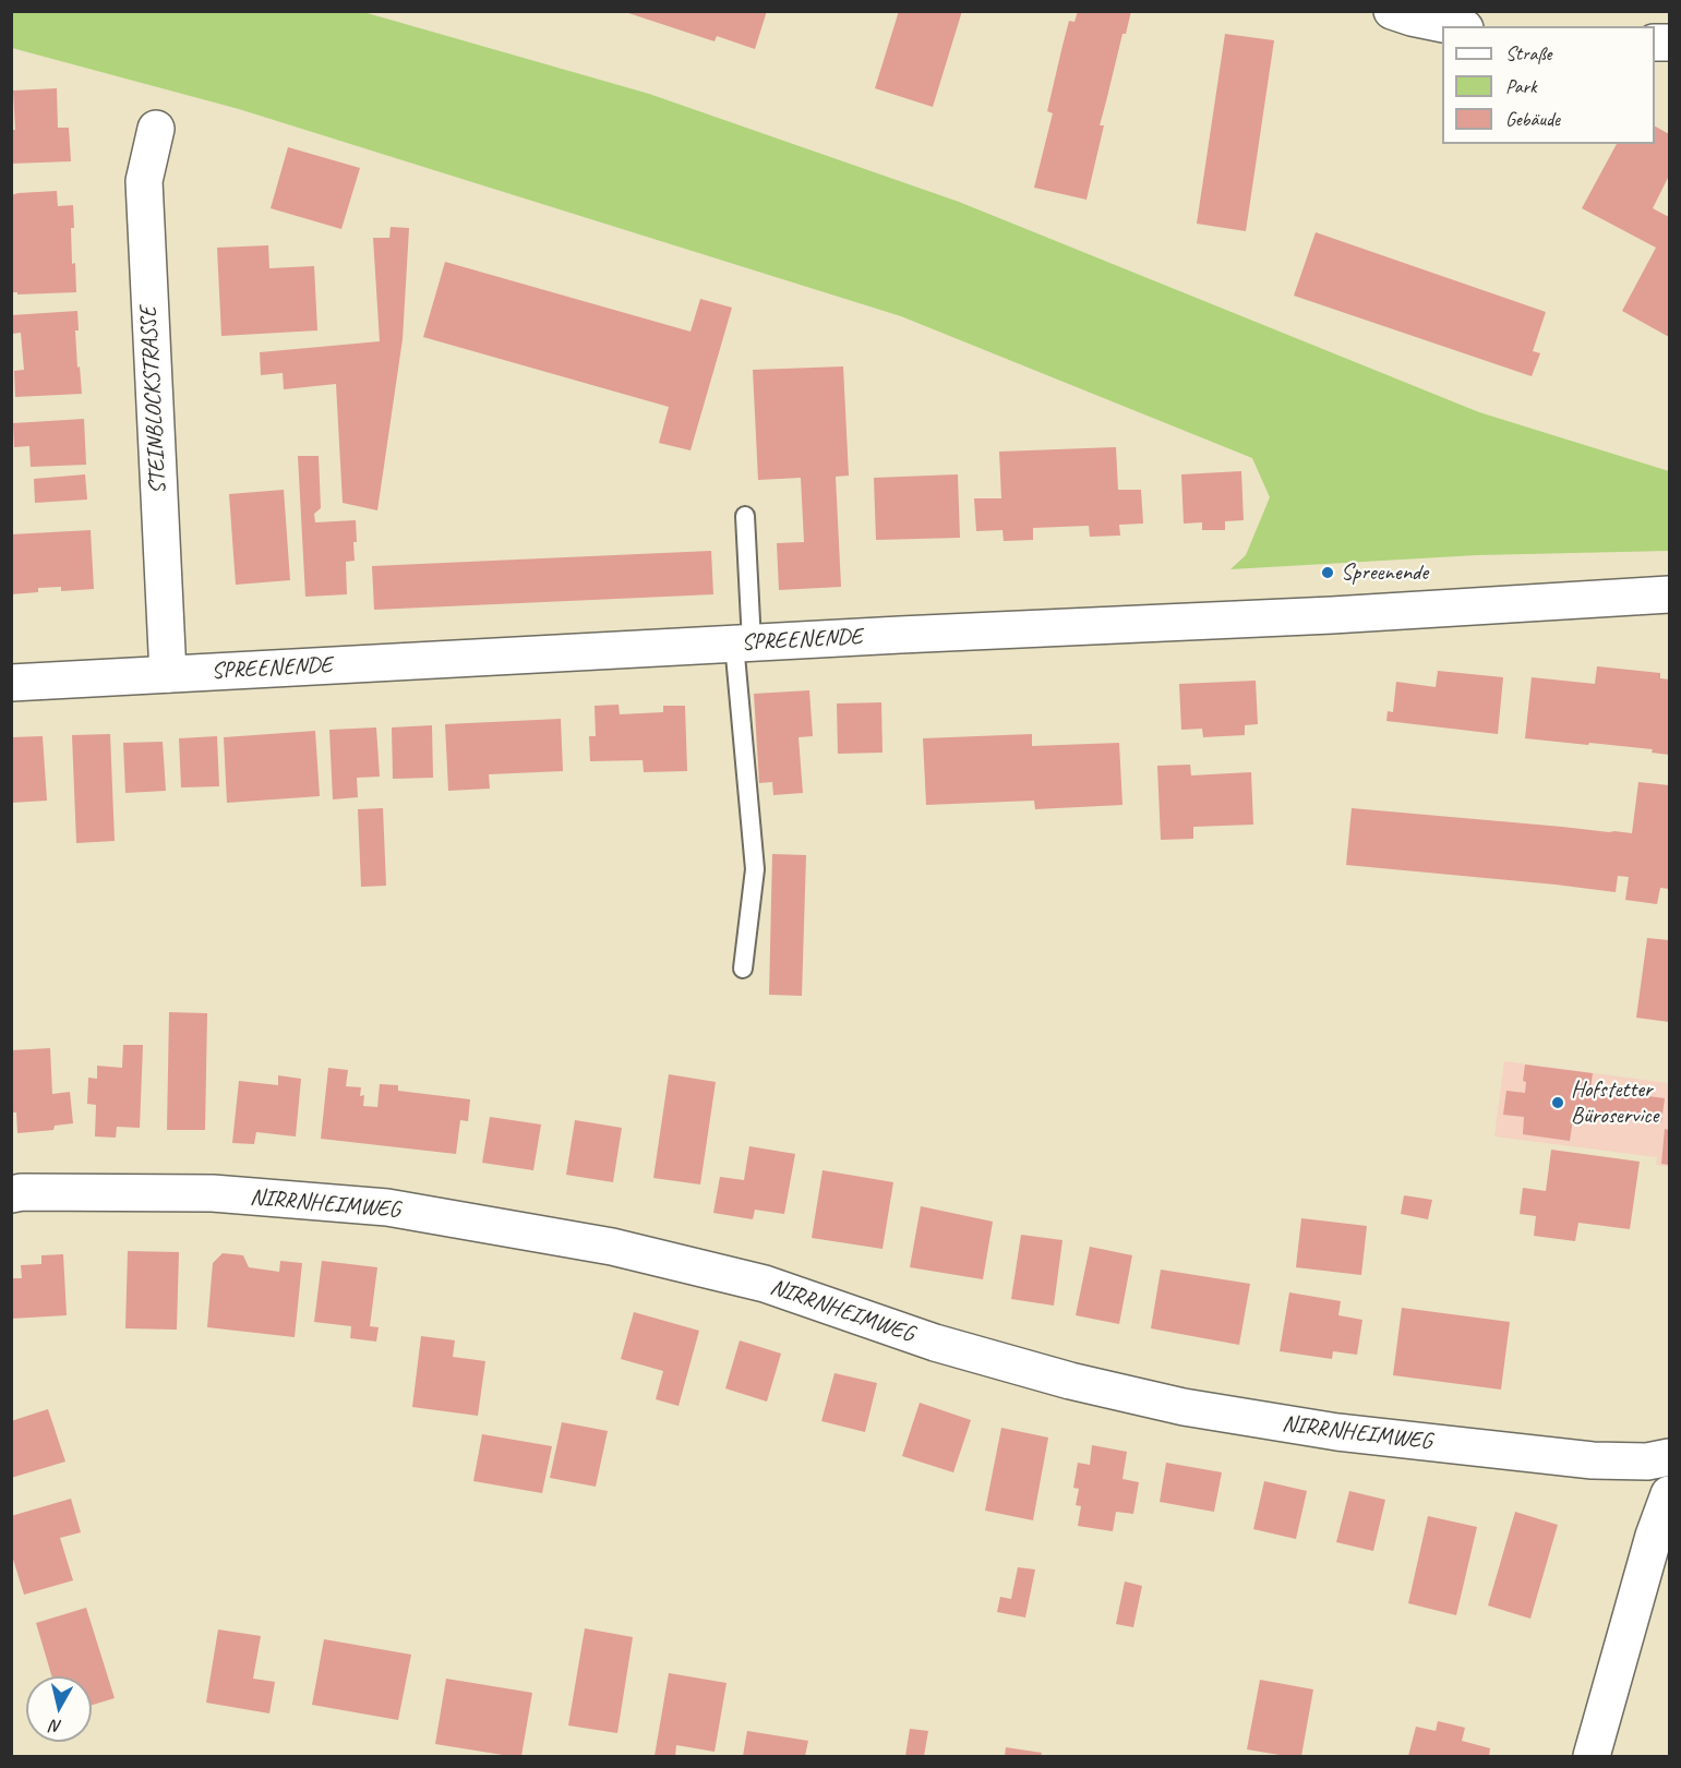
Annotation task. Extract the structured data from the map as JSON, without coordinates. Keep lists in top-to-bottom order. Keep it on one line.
{"streets":{"street":["STEINBLOCKSTRASSE","SPREENENDE","NIRRNHEIMWEG"]},"crossings":[["STEINBLOCKSTRASSE","SPREENENDE"]],"places":["Spreenende","Hofstetter Büroservice"],"legend":["Straße","Park","Gebäude"],"north":"bottom"}
